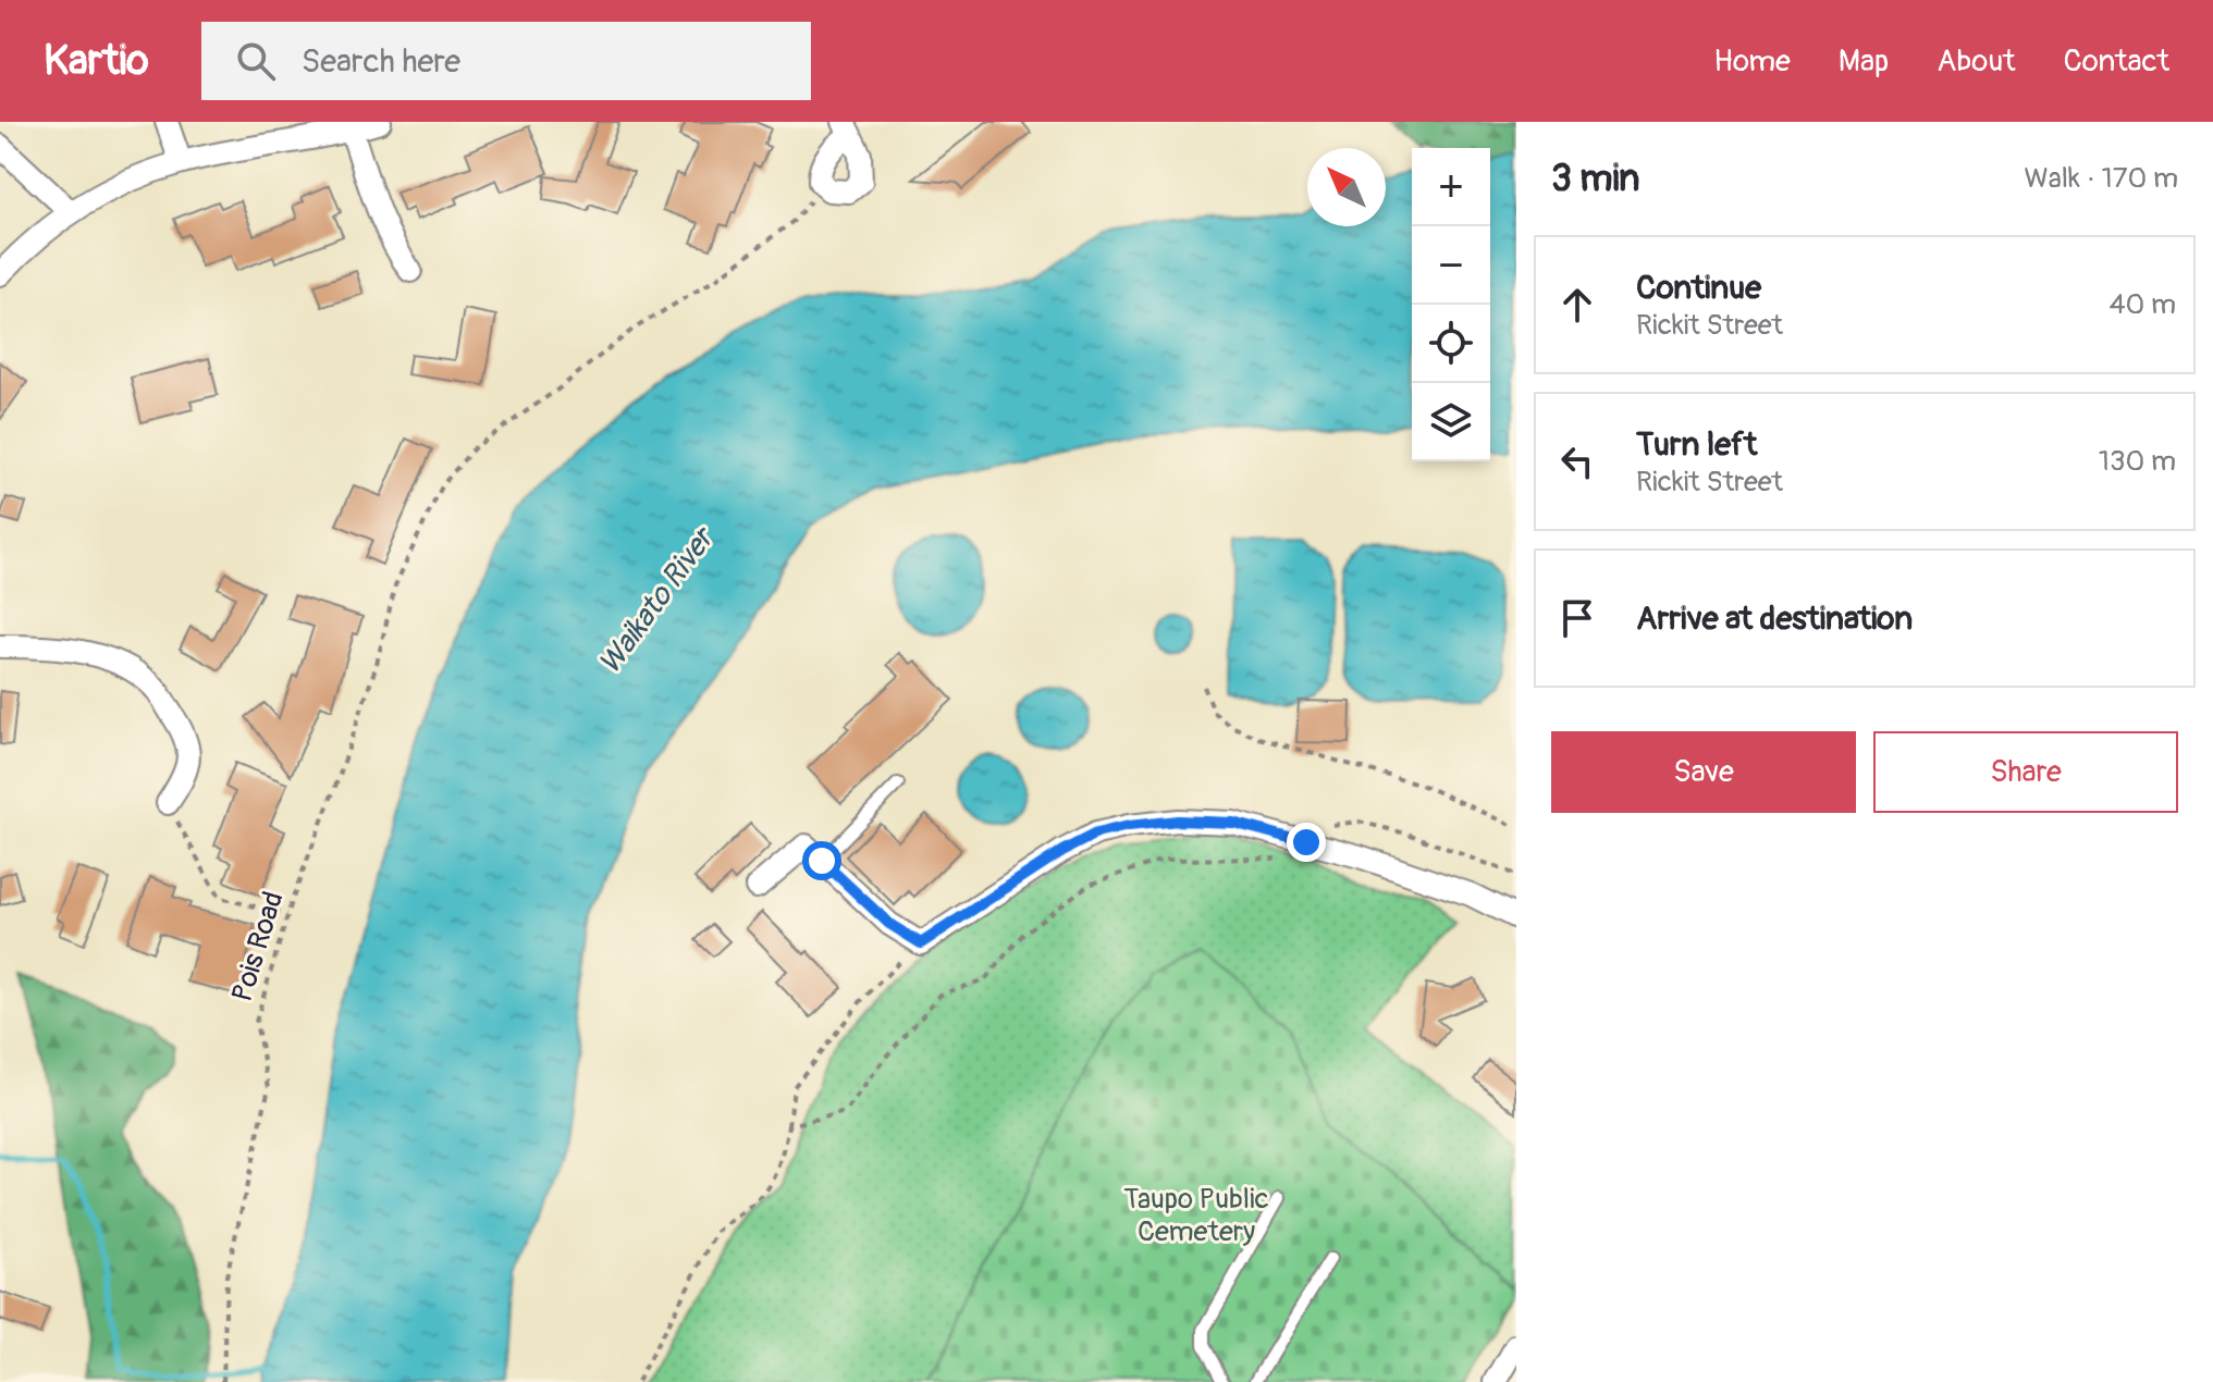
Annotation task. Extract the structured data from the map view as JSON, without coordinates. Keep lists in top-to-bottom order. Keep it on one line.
{"streets":{"path":["Pois Road"]},"water":["Waikato River"],"parks":["Taupo Public Cemetery"],"north":"top left","page":{"header":"Kartio","search":"Search here","nav":["Home","Map","About","Contact"],"heading":["3 min","Walk · 170 m"],"map_buttons":["+","−"],"list":[["Continue","Rickit Street","40 m"],["Turn left","Rickit Street","130 m"],"Arrive at destination"],"buttons":["Save","Share"]}}
